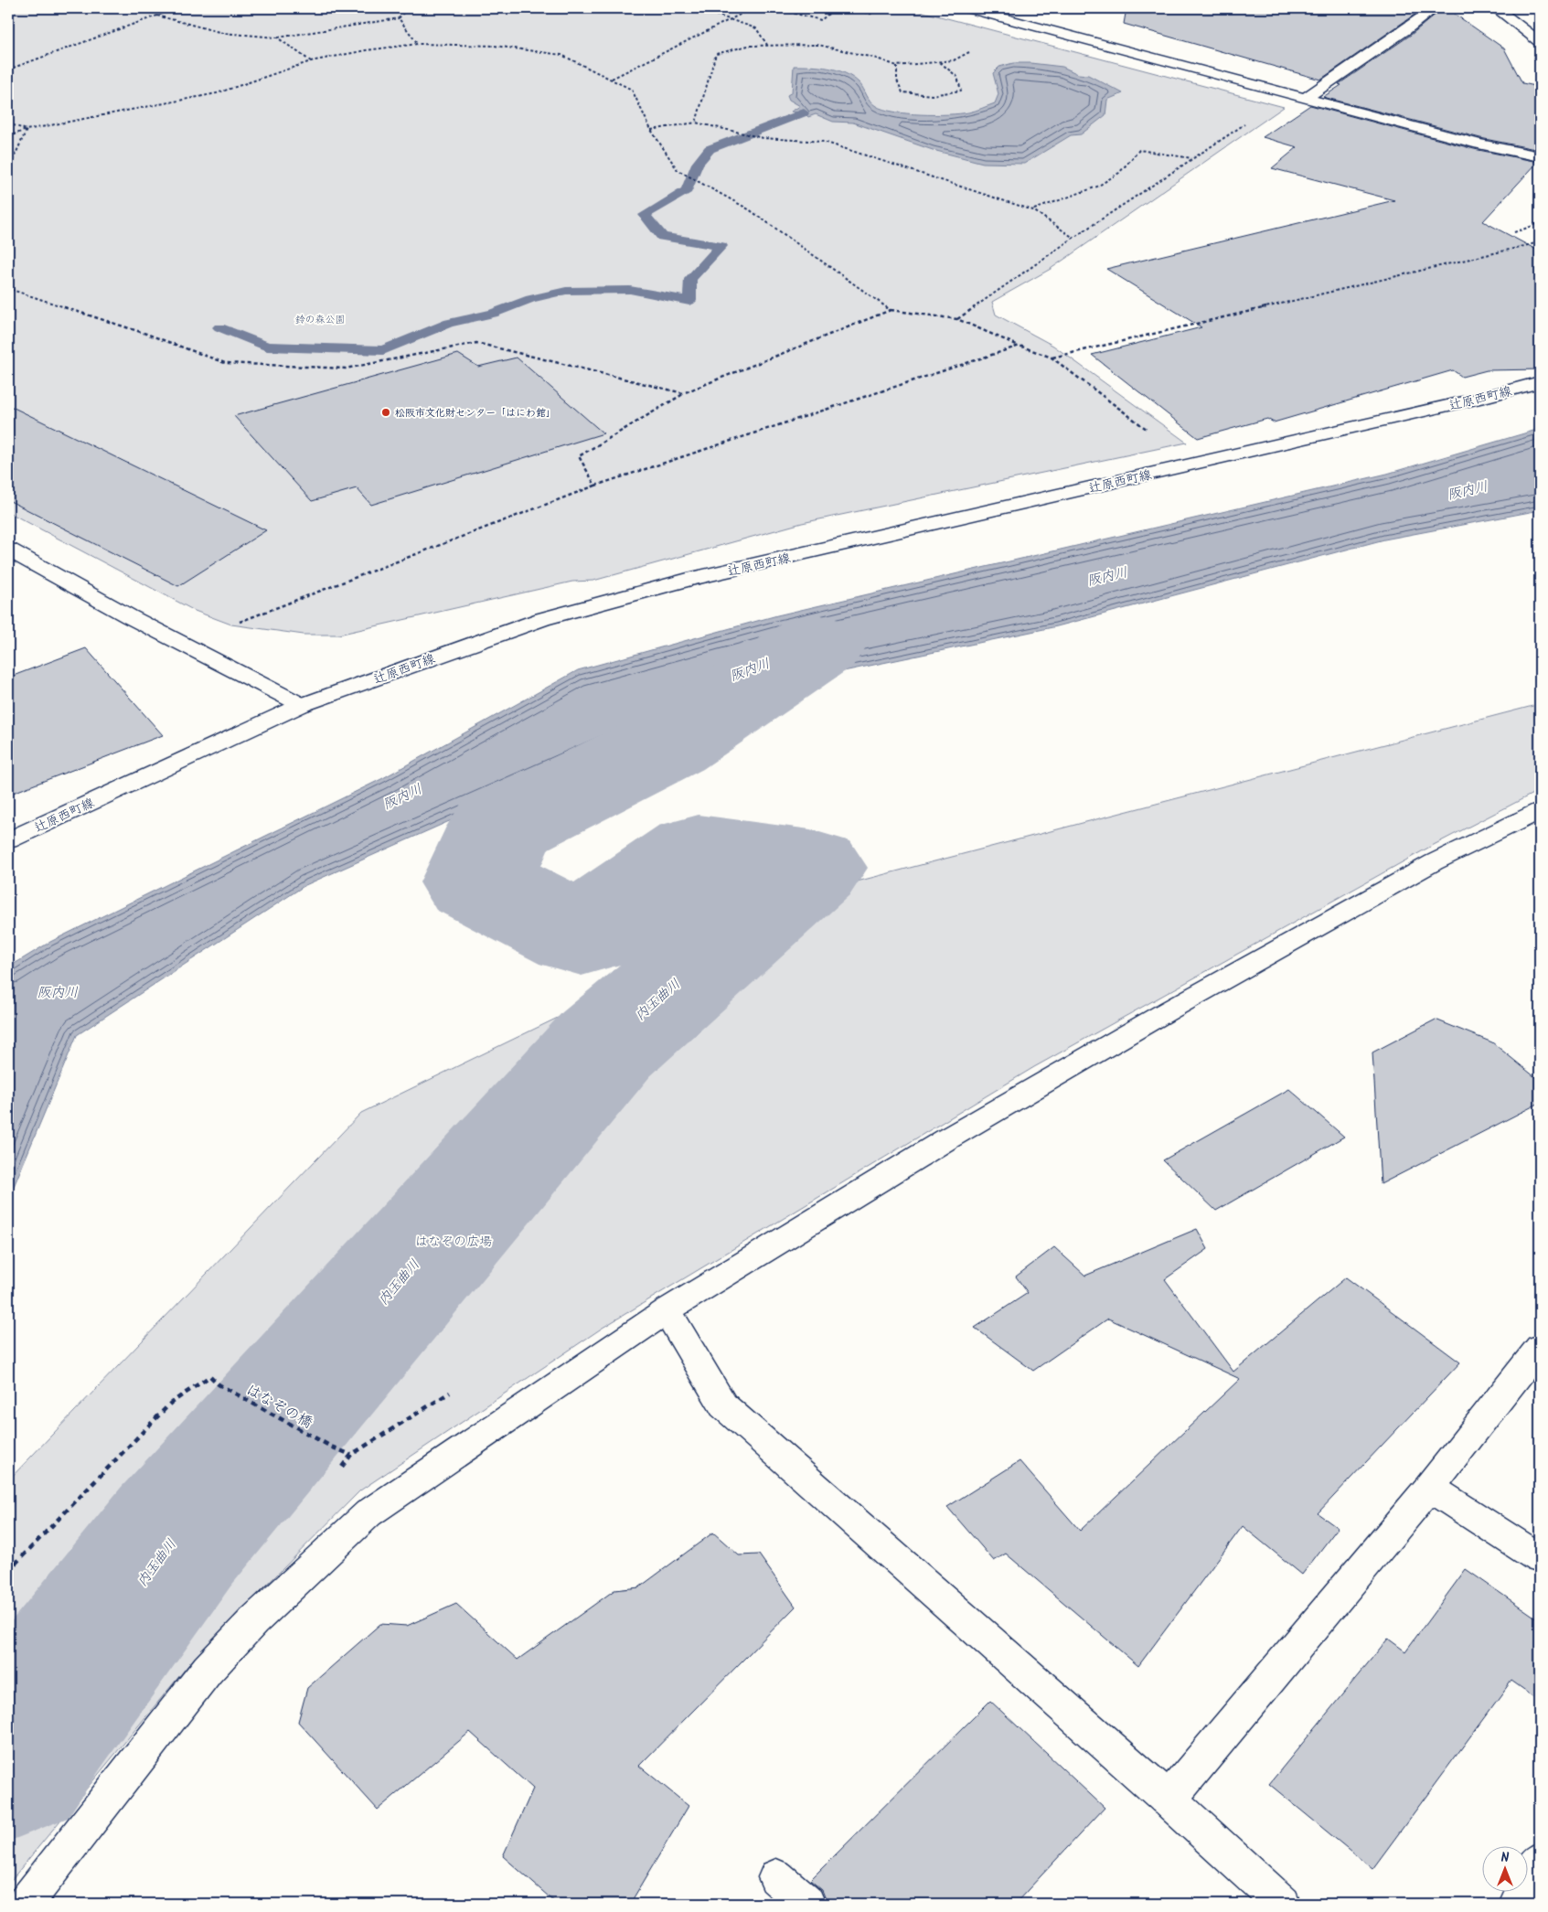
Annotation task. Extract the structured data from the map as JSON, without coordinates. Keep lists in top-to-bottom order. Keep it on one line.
{"streets":{"street":["辻原西町線"],"path":["はなぞの橋"]},"water":["阪内川","内玉曲川"],"parks":["鈴の森公園","はなぞの広場"],"places":["松阪市文化財センター「はにわ館」"],"north":"top"}
